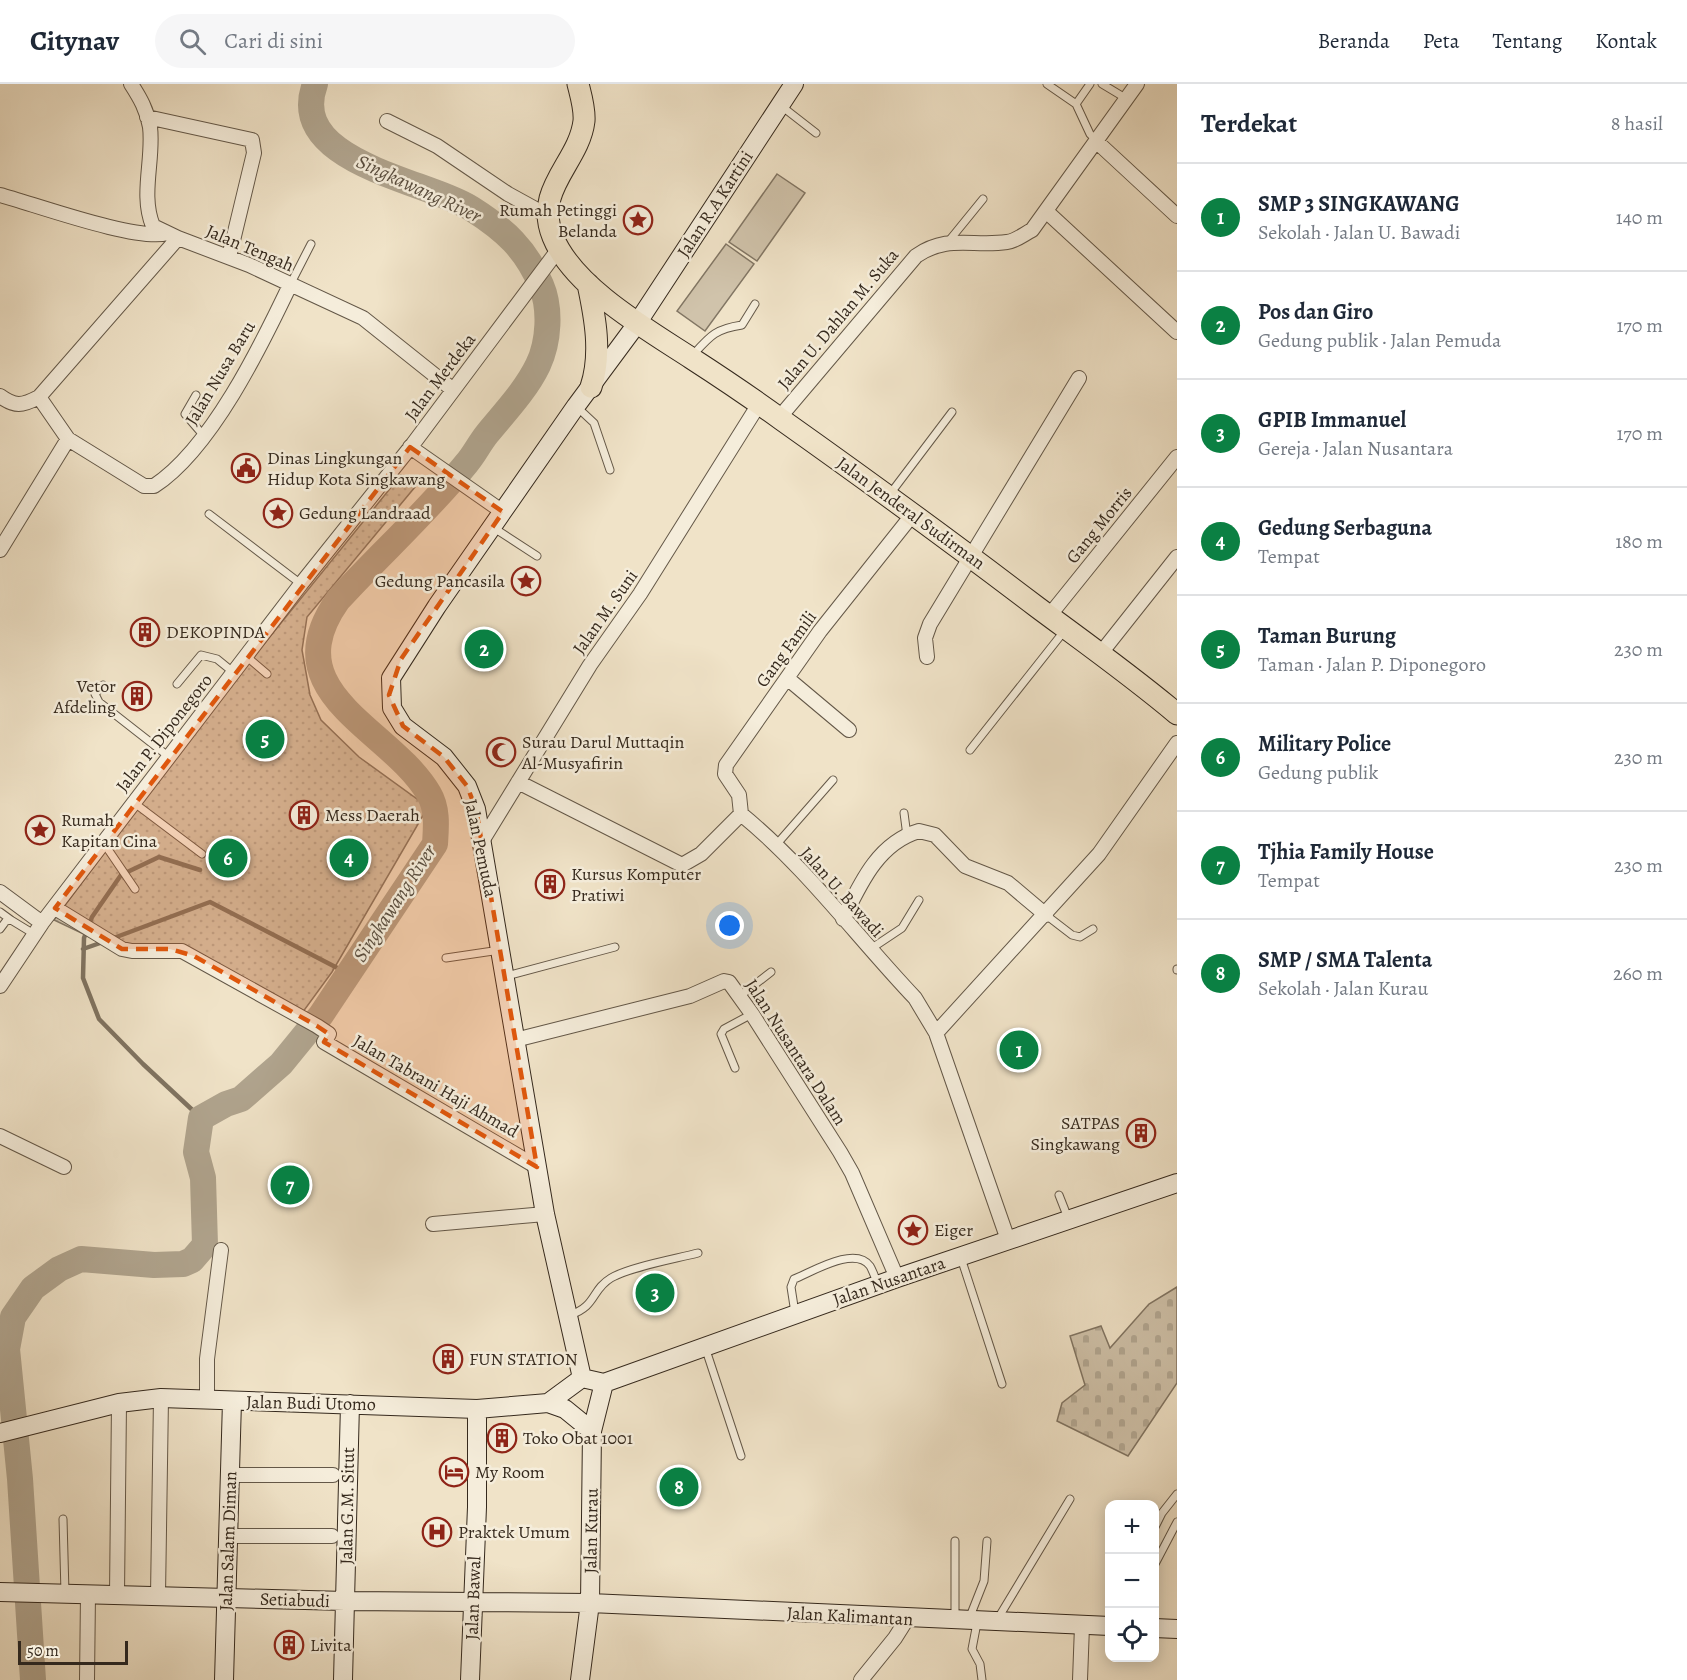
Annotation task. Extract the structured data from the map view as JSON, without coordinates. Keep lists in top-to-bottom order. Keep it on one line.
{"streets":{"main road":["Jalan R.A Kartini","Jalan Jenderal Sudirman","Jalan Pemuda","Jalan Nusantara","Jalan Budi Utomo","Jalan G.M. Situt","Jalan Kurau","Jalan Salam Diman","Jalan Bawal","Setiabudi","Jalan Kalimantan"],"street":["Jalan Tengah","Jalan U. Dahlan M. Suka","Jalan Nusa Baru","Jalan Merdeka","Gang Morris","Jalan M. Suni","Gang Famili","Jalan P. Diponegoro","Jalan U. Bawadi","Jalan Nusantara Dalam","Jalan Tabrani Haji Ahmad"]},"crossings":[["Jalan R.A Kartini","Jalan Jenderal Sudirman"],["Jalan R.A Kartini","Jalan Pemuda"],["Jalan Tengah","Jalan Nusa Baru"],["Jalan Tengah","Jalan Merdeka"],["Jalan U. Dahlan M. Suka","Jalan Jenderal Sudirman"],["Jalan Merdeka","Jalan Jenderal Sudirman"],["Jalan Merdeka","Jalan P. Diponegoro"],["Jalan Jenderal Sudirman","Gang Morris"],["Jalan Jenderal Sudirman","Jalan M. Suni"],["Jalan Jenderal Sudirman","Gang Famili"],["Jalan Jenderal Sudirman","Jalan Pemuda"],["Jalan M. Suni","Jalan Pemuda"],["Gang Famili","Jalan U. Bawadi"],["Jalan P. Diponegoro","Jalan Tabrani Haji Ahmad"],["Jalan Pemuda","Jalan Nusantara Dalam"],["Jalan Pemuda","Jalan Tabrani Haji Ahmad"],["Jalan U. Bawadi","Jalan Nusantara"],["Jalan Nusantara Dalam","Jalan Nusantara"],["Jalan Nusantara","Jalan Kurau"],["Jalan Budi Utomo","Jalan G.M. Situt"],["Jalan Budi Utomo","Jalan Salam Diman"],["Jalan Budi Utomo","Jalan Bawal"],["Jalan G.M. Situt","Setiabudi"],["Jalan Kurau","Setiabudi"],["Jalan Kurau","Jalan Kalimantan"],["Jalan Salam Diman","Setiabudi"],["Jalan Bawal","Setiabudi"],["Setiabudi","Jalan Kalimantan"]],"water":["Singkawang River"],"places":{"place":["Rumah Petinggi Belanda","Gedung Landraad","Gedung Pancasila","Rumah Kapitan Cina","Eiger"],"public building":["Dinas Lingkungan Hidup Kota Singkawang"],"building":["DEKOPINDA","Vetor Afdeling","Mess Daerah","Kursus Komputer Pratiwi","SATPAS Singkawang","FUN STATION","Toko Obat 1001","Livita"],"mosque":["Surau Darul Muttaqin Al-Musyafirin"],"hotel":["My Room"],"hospital":["Praktek Umum"]},"scale_bar":"50 m","page":{"header":"Citynav","search":"Cari di sini","nav":["Beranda","Peta","Tentang","Kontak"],"heading":["Terdekat","8 hasil"],"list":[{"mark":"1","name":"SMP 3 SINGKAWANG","note":"Sekolah · Jalan U. Bawadi","value":"140 m"},{"mark":"2","name":"Pos dan Giro","note":"Gedung publik · Jalan Pemuda","value":"170 m"},{"mark":"3","name":"GPIB Immanuel","note":"Gereja · Jalan Nusantara","value":"170 m"},{"mark":"4","name":"Gedung Serbaguna","note":"Tempat","value":"180 m"},{"mark":"5","name":"Taman Burung","note":"Taman · Jalan P. Diponegoro","value":"230 m"},{"mark":"6","name":"Military Police","note":"Gedung publik","value":"230 m"},{"mark":"7","name":"Tjhia Family House","note":"Tempat","value":"230 m"},{"mark":"8","name":"SMP / SMA Talenta","note":"Sekolah · Jalan Kurau","value":"260 m"}],"pins":["2","5","4","6","1","7","3","8"],"map_buttons":["+","−"],"scale":"50 m"}}
